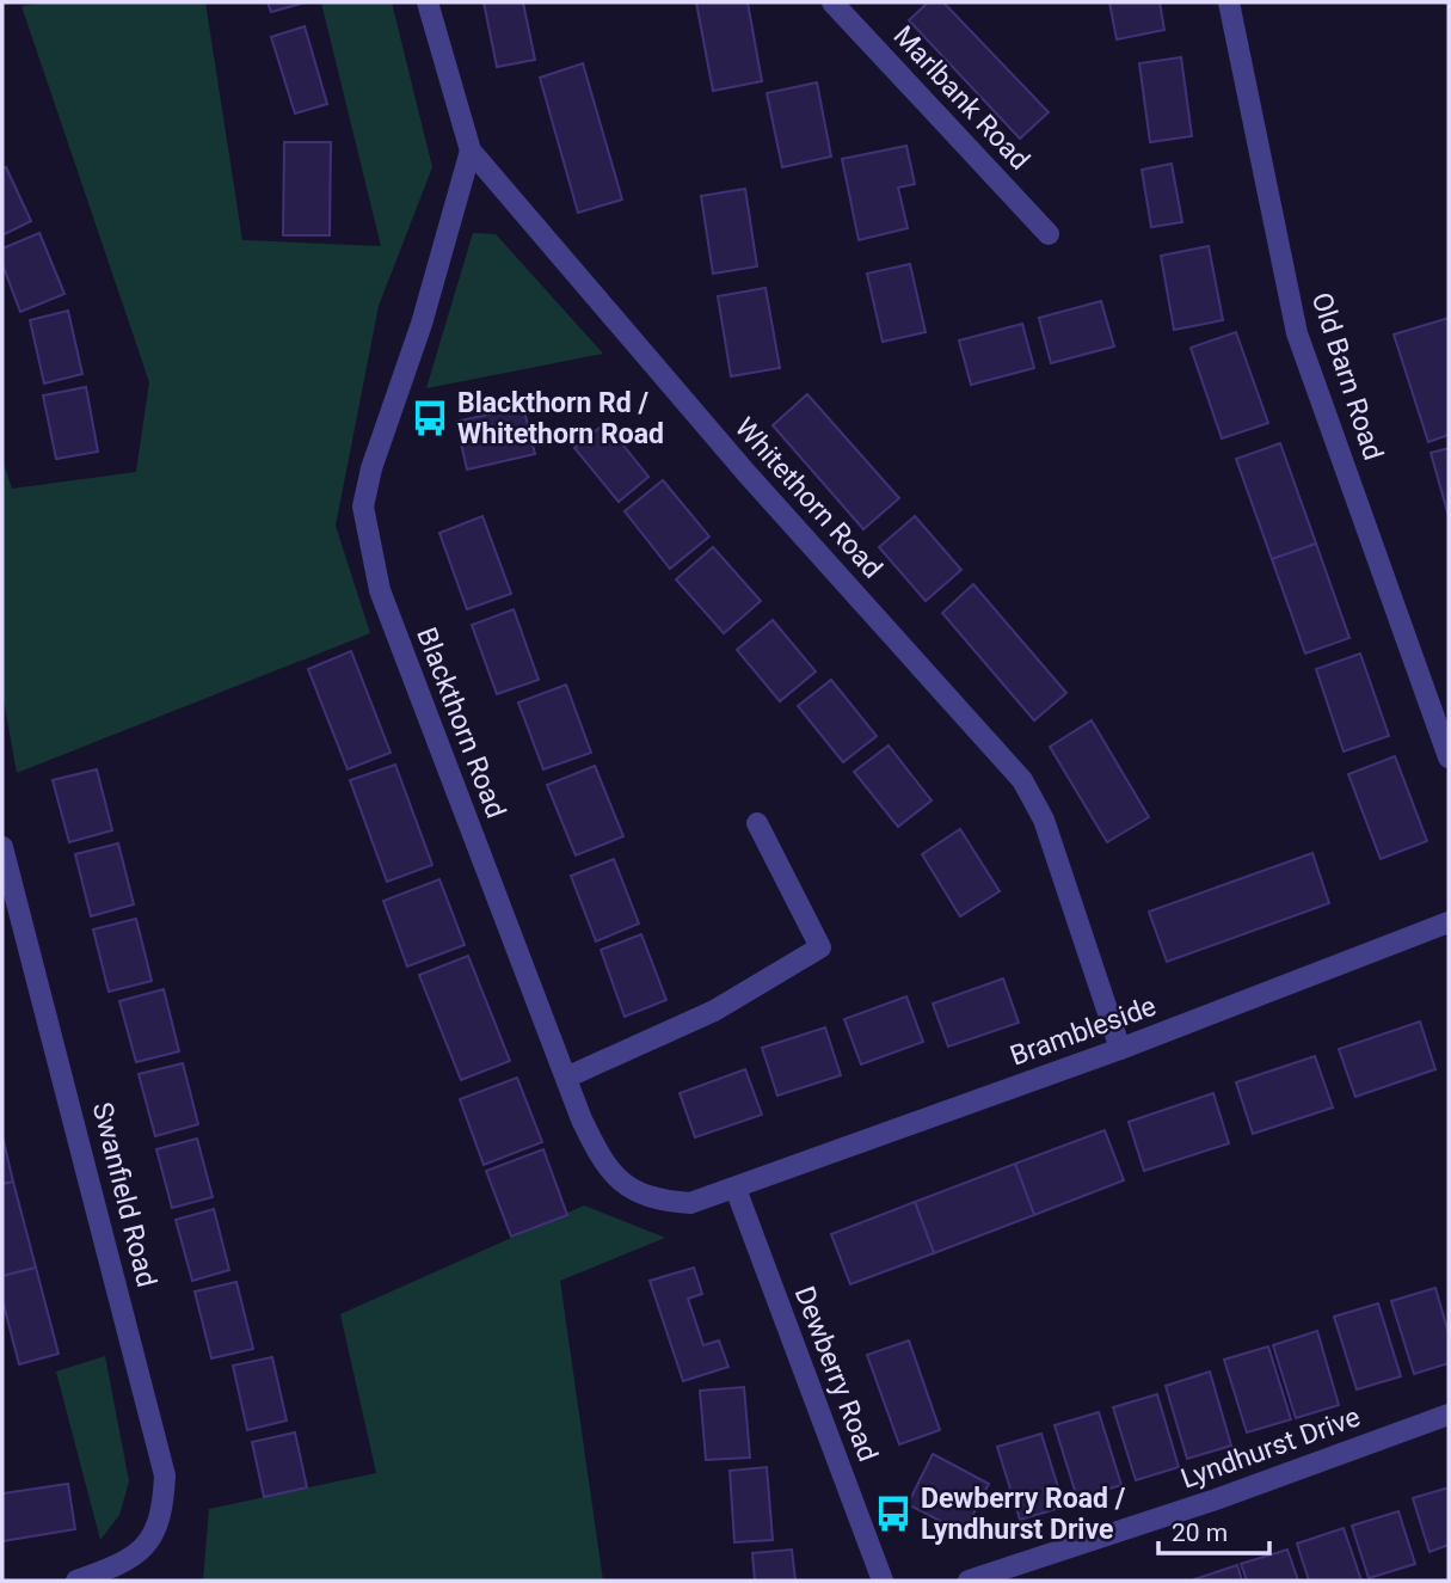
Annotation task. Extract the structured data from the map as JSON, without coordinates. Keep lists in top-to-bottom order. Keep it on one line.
{"streets":{"street":["Marlbank Road","Old Barn Road","Whitethorn Road","Blackthorn Road","Brambleside","Swanfield Road","Dewberry Road","Lyndhurst Drive"]},"crossings":[["Whitethorn Road","Blackthorn Road"],["Whitethorn Road","Brambleside"],["Blackthorn Road","Brambleside"],["Blackthorn Road","Dewberry Road"],["Brambleside","Dewberry Road"]],"places":{"bus stop":["Blackthorn Rd / Whitethorn Road","Dewberry Road / Lyndhurst Drive"]},"scale_bar":"20 m"}
